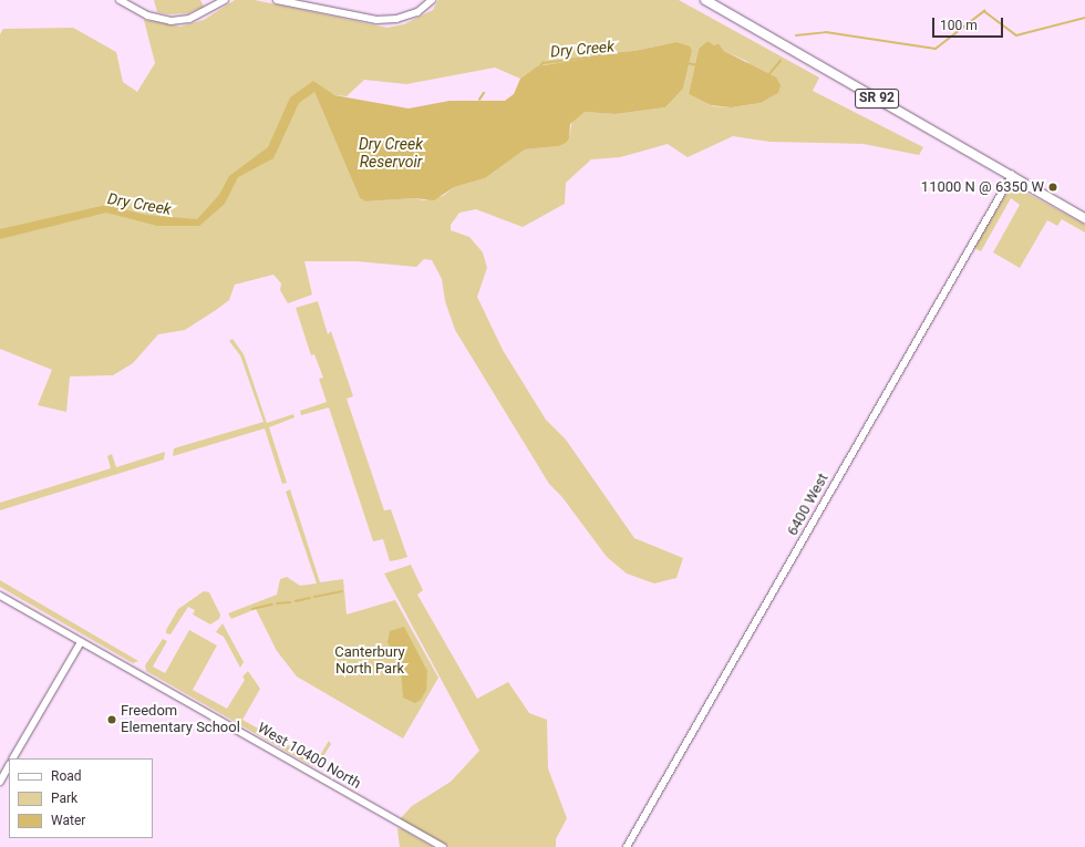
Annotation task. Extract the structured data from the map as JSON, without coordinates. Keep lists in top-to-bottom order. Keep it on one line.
{"streets":{"main road":["SR 92"],"street":["6400 West","West 10400 North"]},"crossings":[["SR 92","6400 West"]],"water":["Dry Creek","Dry Creek Reservoir"],"parks":["Canterbury North Park"],"places":["11000 N @ 6350 W","Freedom Elementary School"],"legend":["Road","Park","Water"],"scale_bar":"100 m"}
